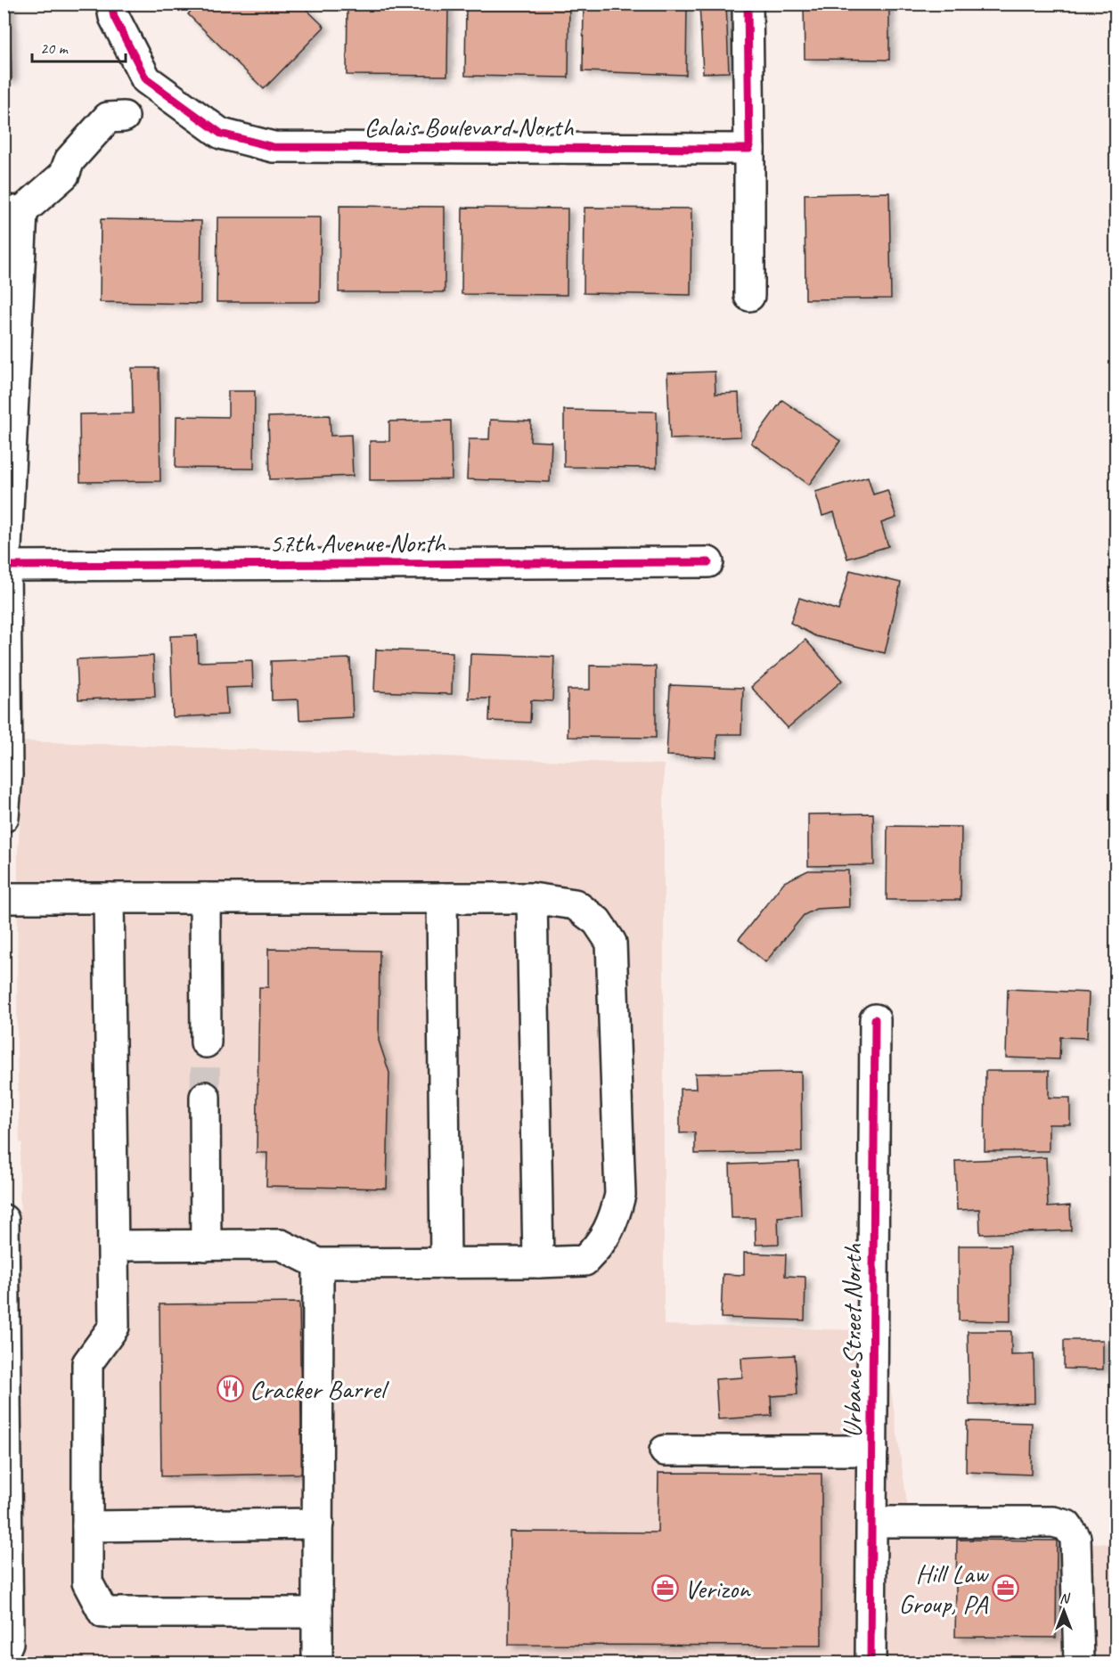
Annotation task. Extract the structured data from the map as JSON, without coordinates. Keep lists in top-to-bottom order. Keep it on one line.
{"streets":{"street":["Calais Boulevard North","57th Avenue North","Urbane Street North"]},"places":{"restaurant":["Cracker Barrel"],"office":["Verizon","Hill Law Group, PA"]},"scale_bar":"20 m","north":"top"}
